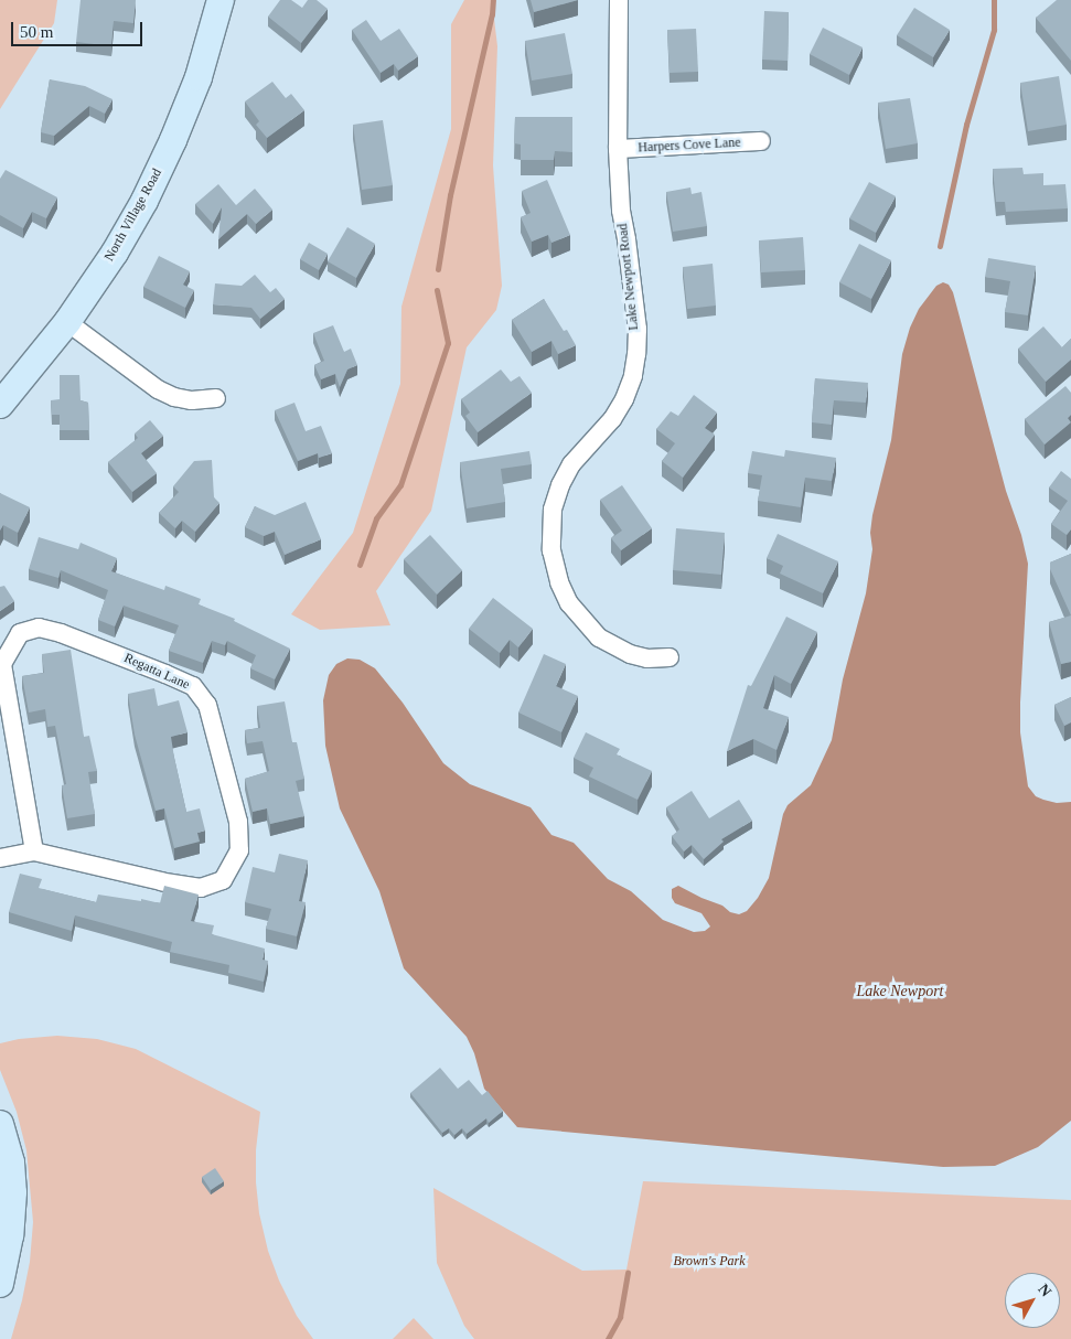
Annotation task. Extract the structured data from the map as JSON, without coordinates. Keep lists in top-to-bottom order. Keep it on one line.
{"streets":{"street":["Harpers Cove Lane","North Village Road","Lake Newport Road","Regatta Lane"]},"crossings":[["Harpers Cove Lane","Lake Newport Road"]],"water":["Lake Newport"],"parks":["Brown's Park"],"scale_bar":"50 m","north":"top right"}
